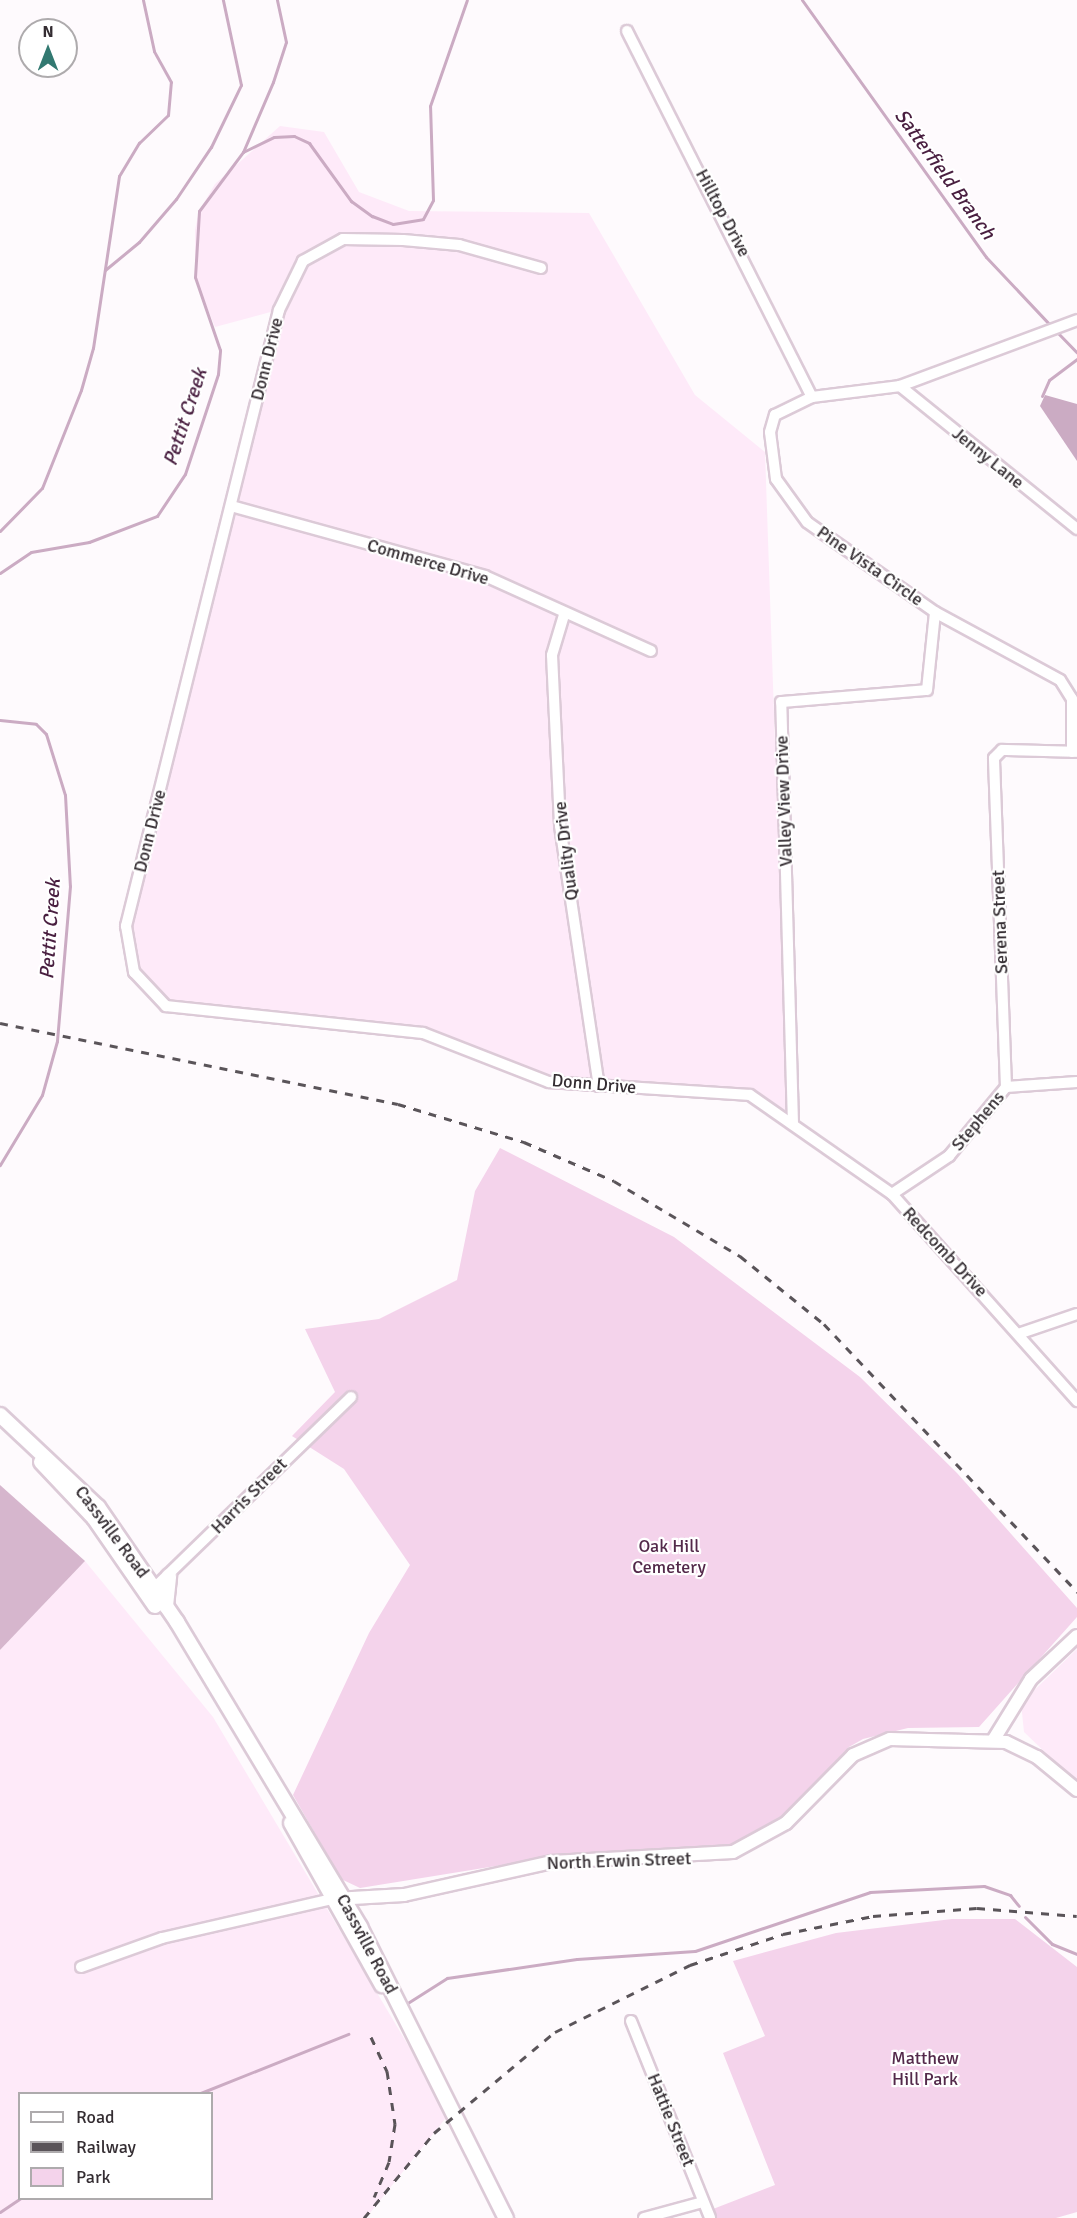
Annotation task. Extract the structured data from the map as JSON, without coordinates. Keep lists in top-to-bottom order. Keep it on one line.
{"streets":{"main road":["Cassville Road"],"street":["Hilltop Drive","Donn Drive","Jenny Lane","Commerce Drive","Pine Vista Circle","Valley View Drive","Quality Drive","Serena Street","Stephens","Redcomb Drive","Harris Street","North Erwin Street","Hattie Street"]},"crossings":[["Hilltop Drive","Pine Vista Circle"],["Donn Drive","Commerce Drive"],["Donn Drive","Valley View Drive"],["Donn Drive","Quality Drive"],["Donn Drive","Redcomb Drive"],["Jenny Lane","Pine Vista Circle"],["Commerce Drive","Quality Drive"],["Pine Vista Circle","Valley View Drive"],["Pine Vista Circle","Serena Street"],["Valley View Drive","Redcomb Drive"],["Serena Street","Stephens"],["Stephens","Redcomb Drive"],["Harris Street","Cassville Road"],["Cassville Road","North Erwin Street"]],"water":["Satterfield Branch","Pettit Creek"],"parks":["Oak Hill Cemetery","Matthew Hill Park"],"legend":["Road","Railway","Park"],"north":"top"}
